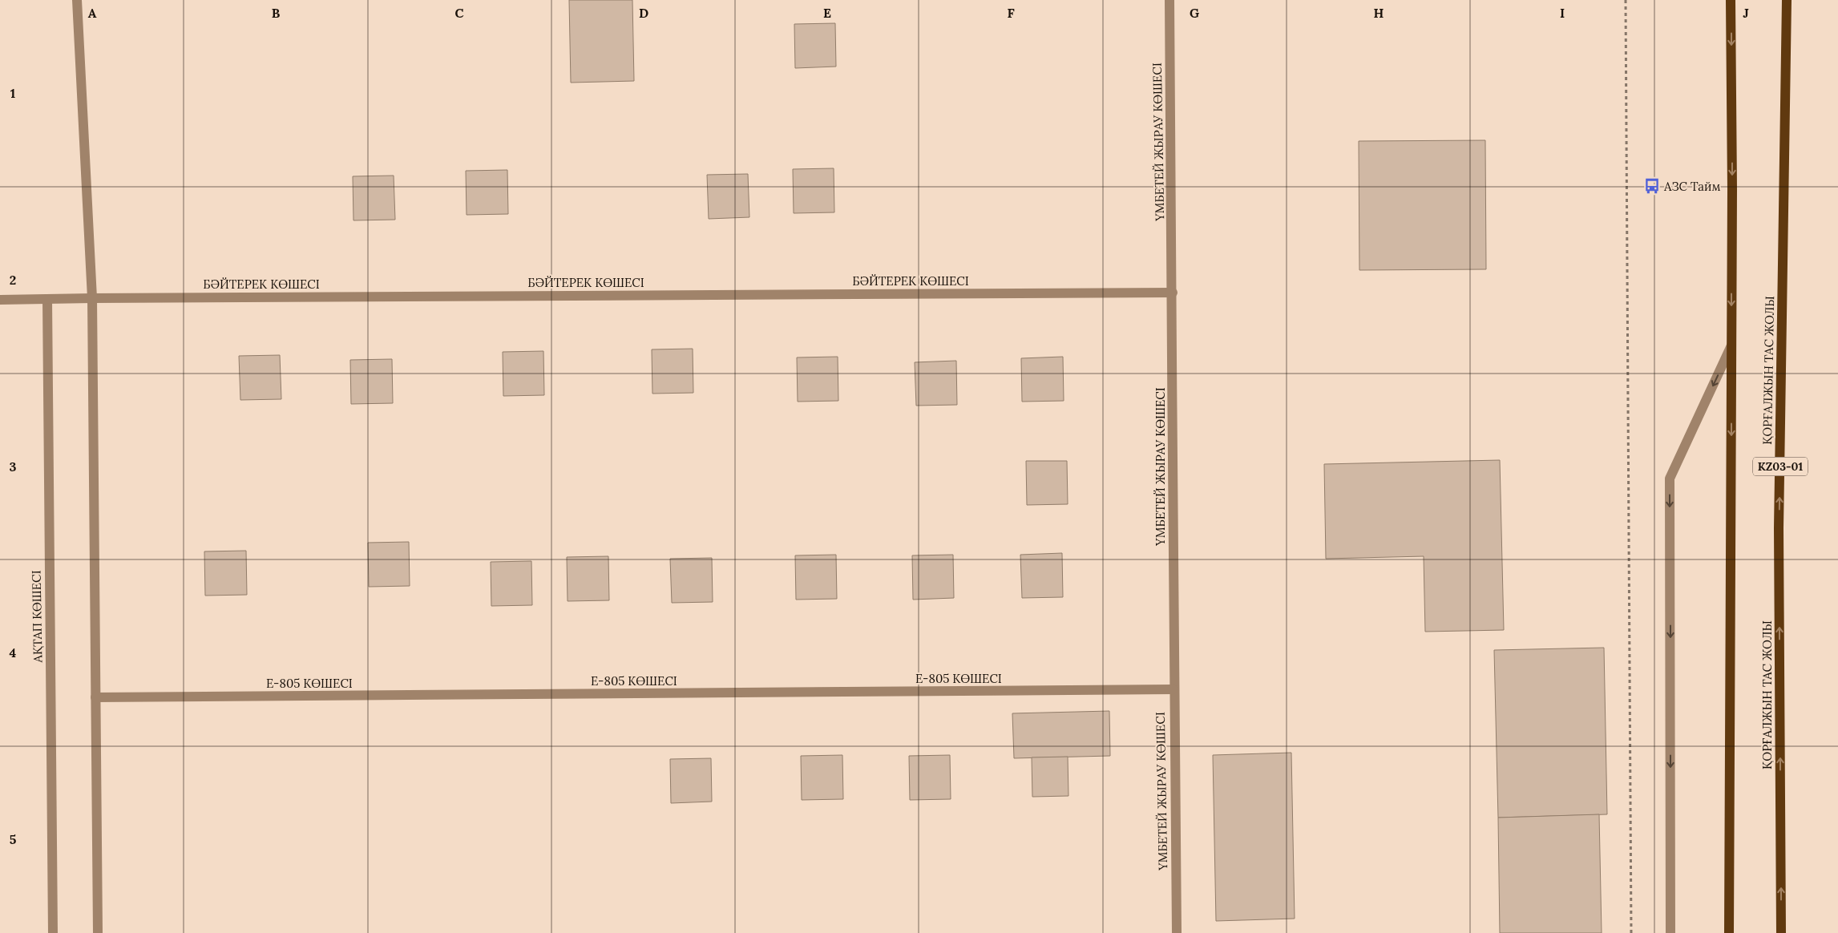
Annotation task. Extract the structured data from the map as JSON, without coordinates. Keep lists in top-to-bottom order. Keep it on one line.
{"streets":{"main road":["ҚОРҒАЛЖЫН ТАС ЖОЛЫ","KZ03-01"],"street":["ҮМБЕТЕЙ ЖЫРАУ КӨШЕСІ","БӘЙТЕРЕК КӨШЕСІ","АҚТАП КӨШЕСІ","Е-805 КӨШЕСІ"]},"crossings":[["ҮМБЕТЕЙ ЖЫРАУ КӨШЕСІ","БӘЙТЕРЕК КӨШЕСІ"],["ҮМБЕТЕЙ ЖЫРАУ КӨШЕСІ","Е-805 КӨШЕСІ"],["БӘЙТЕРЕК КӨШЕСІ","АҚТАП КӨШЕСІ"]],"places":{"bus stop":["АЗС Тайм"]},"grid":{"columns":["A","B","C","D","E","F","G","H","I","J"],"rows":["1","2","3","4","5"]}}
